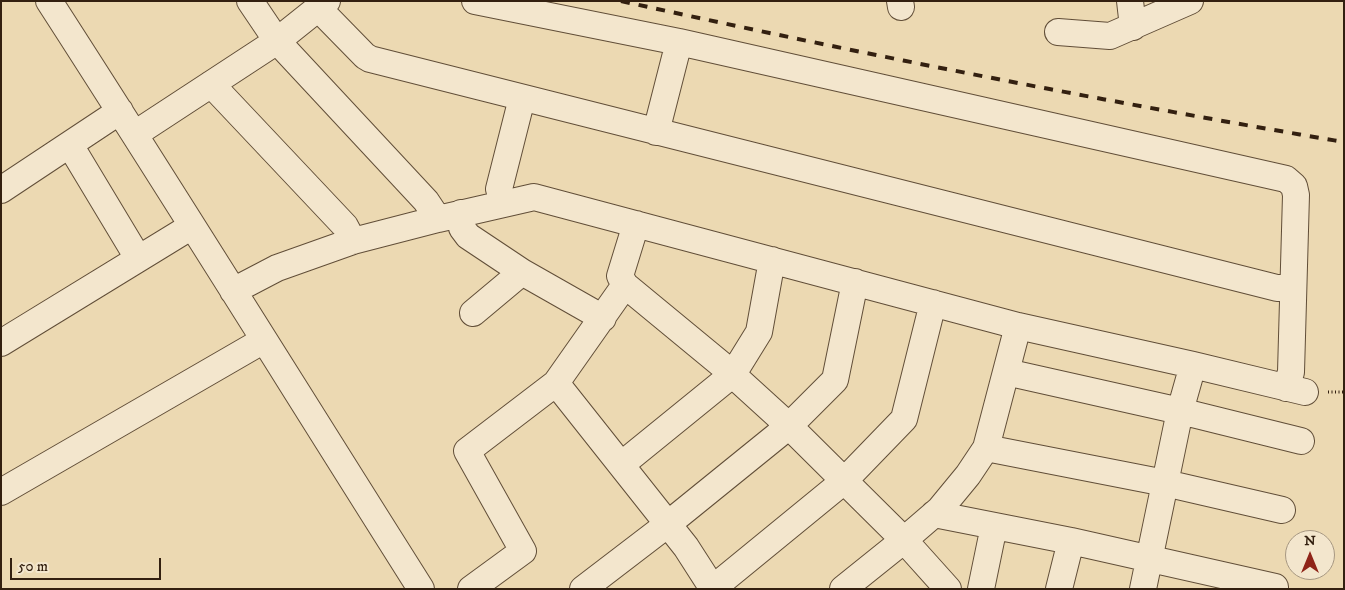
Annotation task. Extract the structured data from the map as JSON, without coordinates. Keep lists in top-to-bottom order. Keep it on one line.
{"scale_bar":"50 m","north":"top"}
